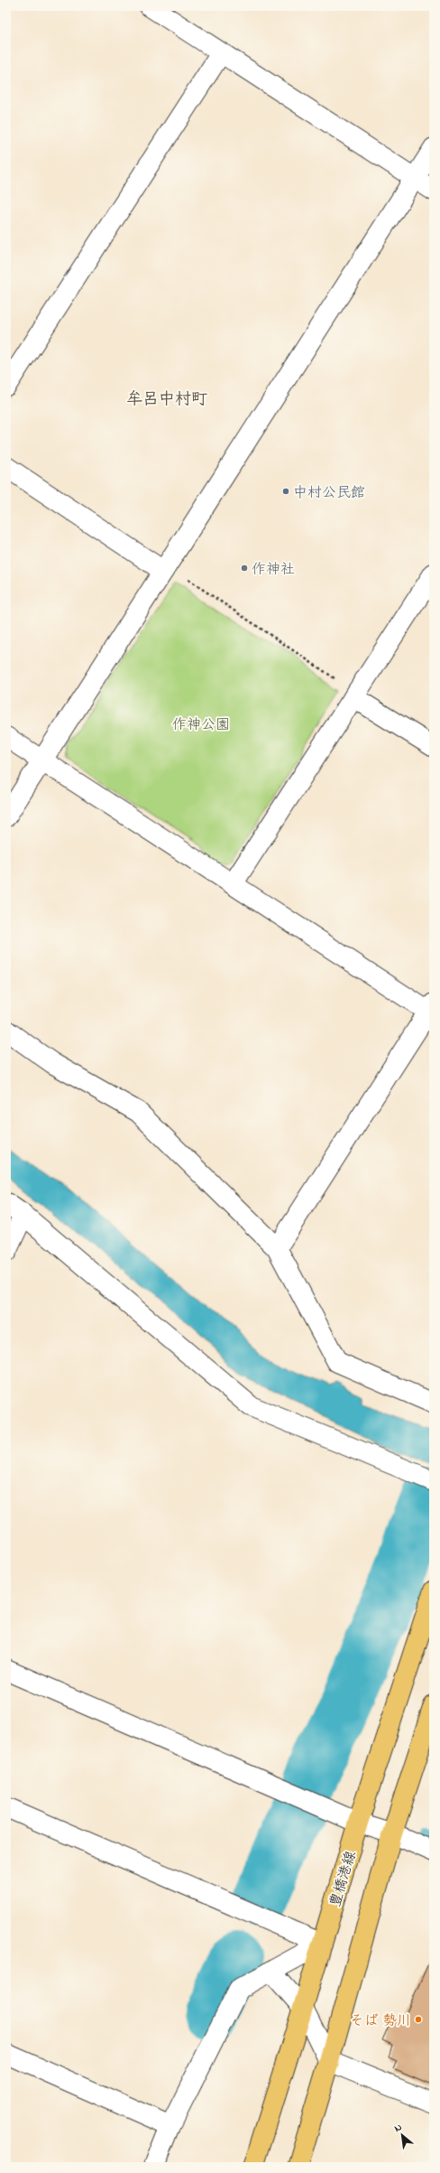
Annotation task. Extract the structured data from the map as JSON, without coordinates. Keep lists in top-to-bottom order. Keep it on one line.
{"streets":{"main road":["豊橋港線"]},"districts":["牟呂中村町"],"parks":["作神公園"],"places":["中村公民館","作神社","そば 勢川"],"north":"top left"}
